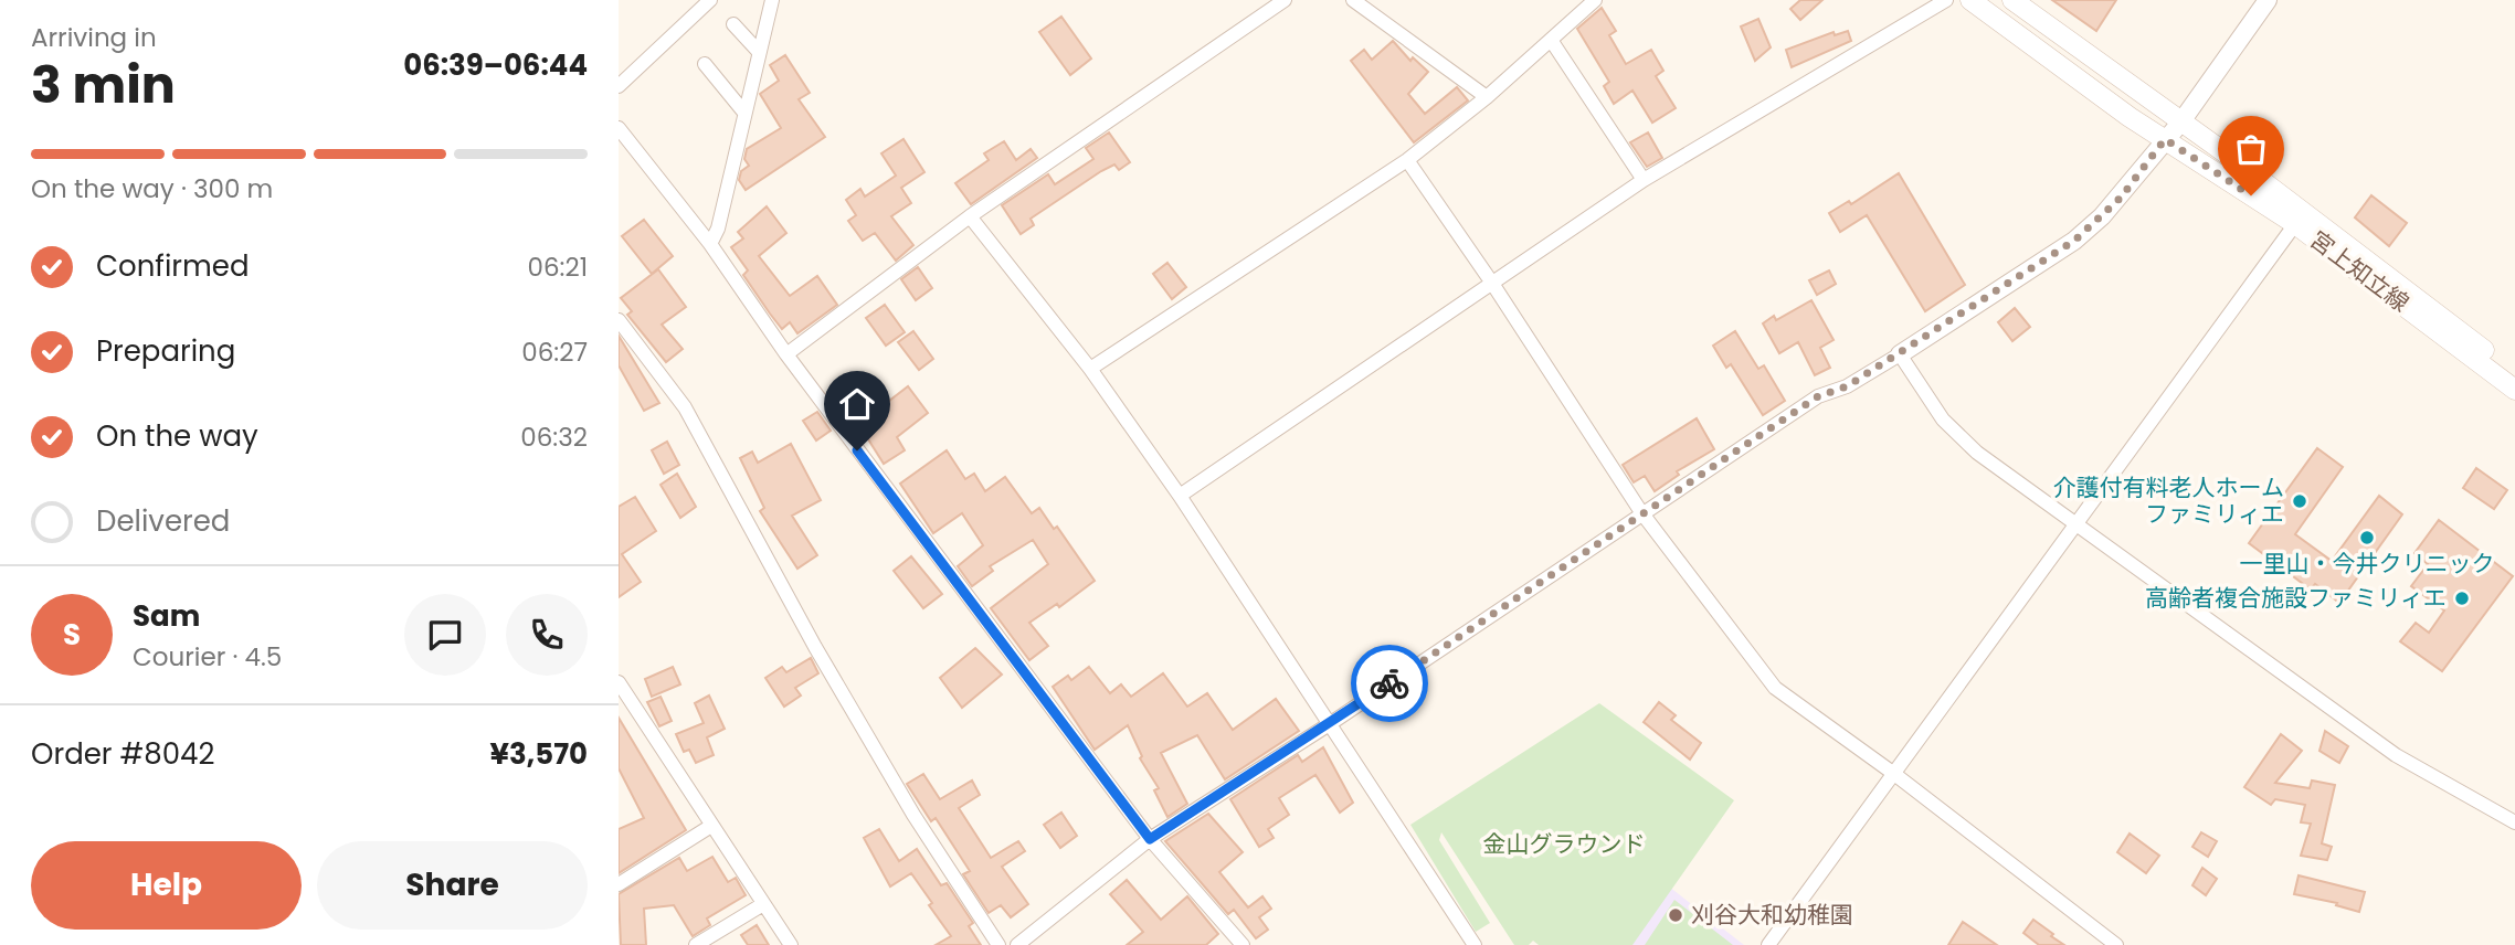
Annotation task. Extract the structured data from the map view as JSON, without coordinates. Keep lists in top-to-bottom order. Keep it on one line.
{"streets":{"main road":["宮上知立線"]},"parks":["金山グラウンド"],"places":["介護付有料老人ホーム ファミリィエ","一里山・今井クリニック","高齢者複合施設ファミリィエ","刈谷大和幼稚園"],"page":{"heading":["3 min","Arriving in","06:39–06:44"],"panel":["Sam","Courier · 4.5","Order #8042","¥3,570"],"bar":"On the way · 300 m","list":[["Confirmed","06:21"],["Preparing","06:27"],["On the way","06:32"],"Delivered"],"round":"S","buttons":["Help","Share"]}}
